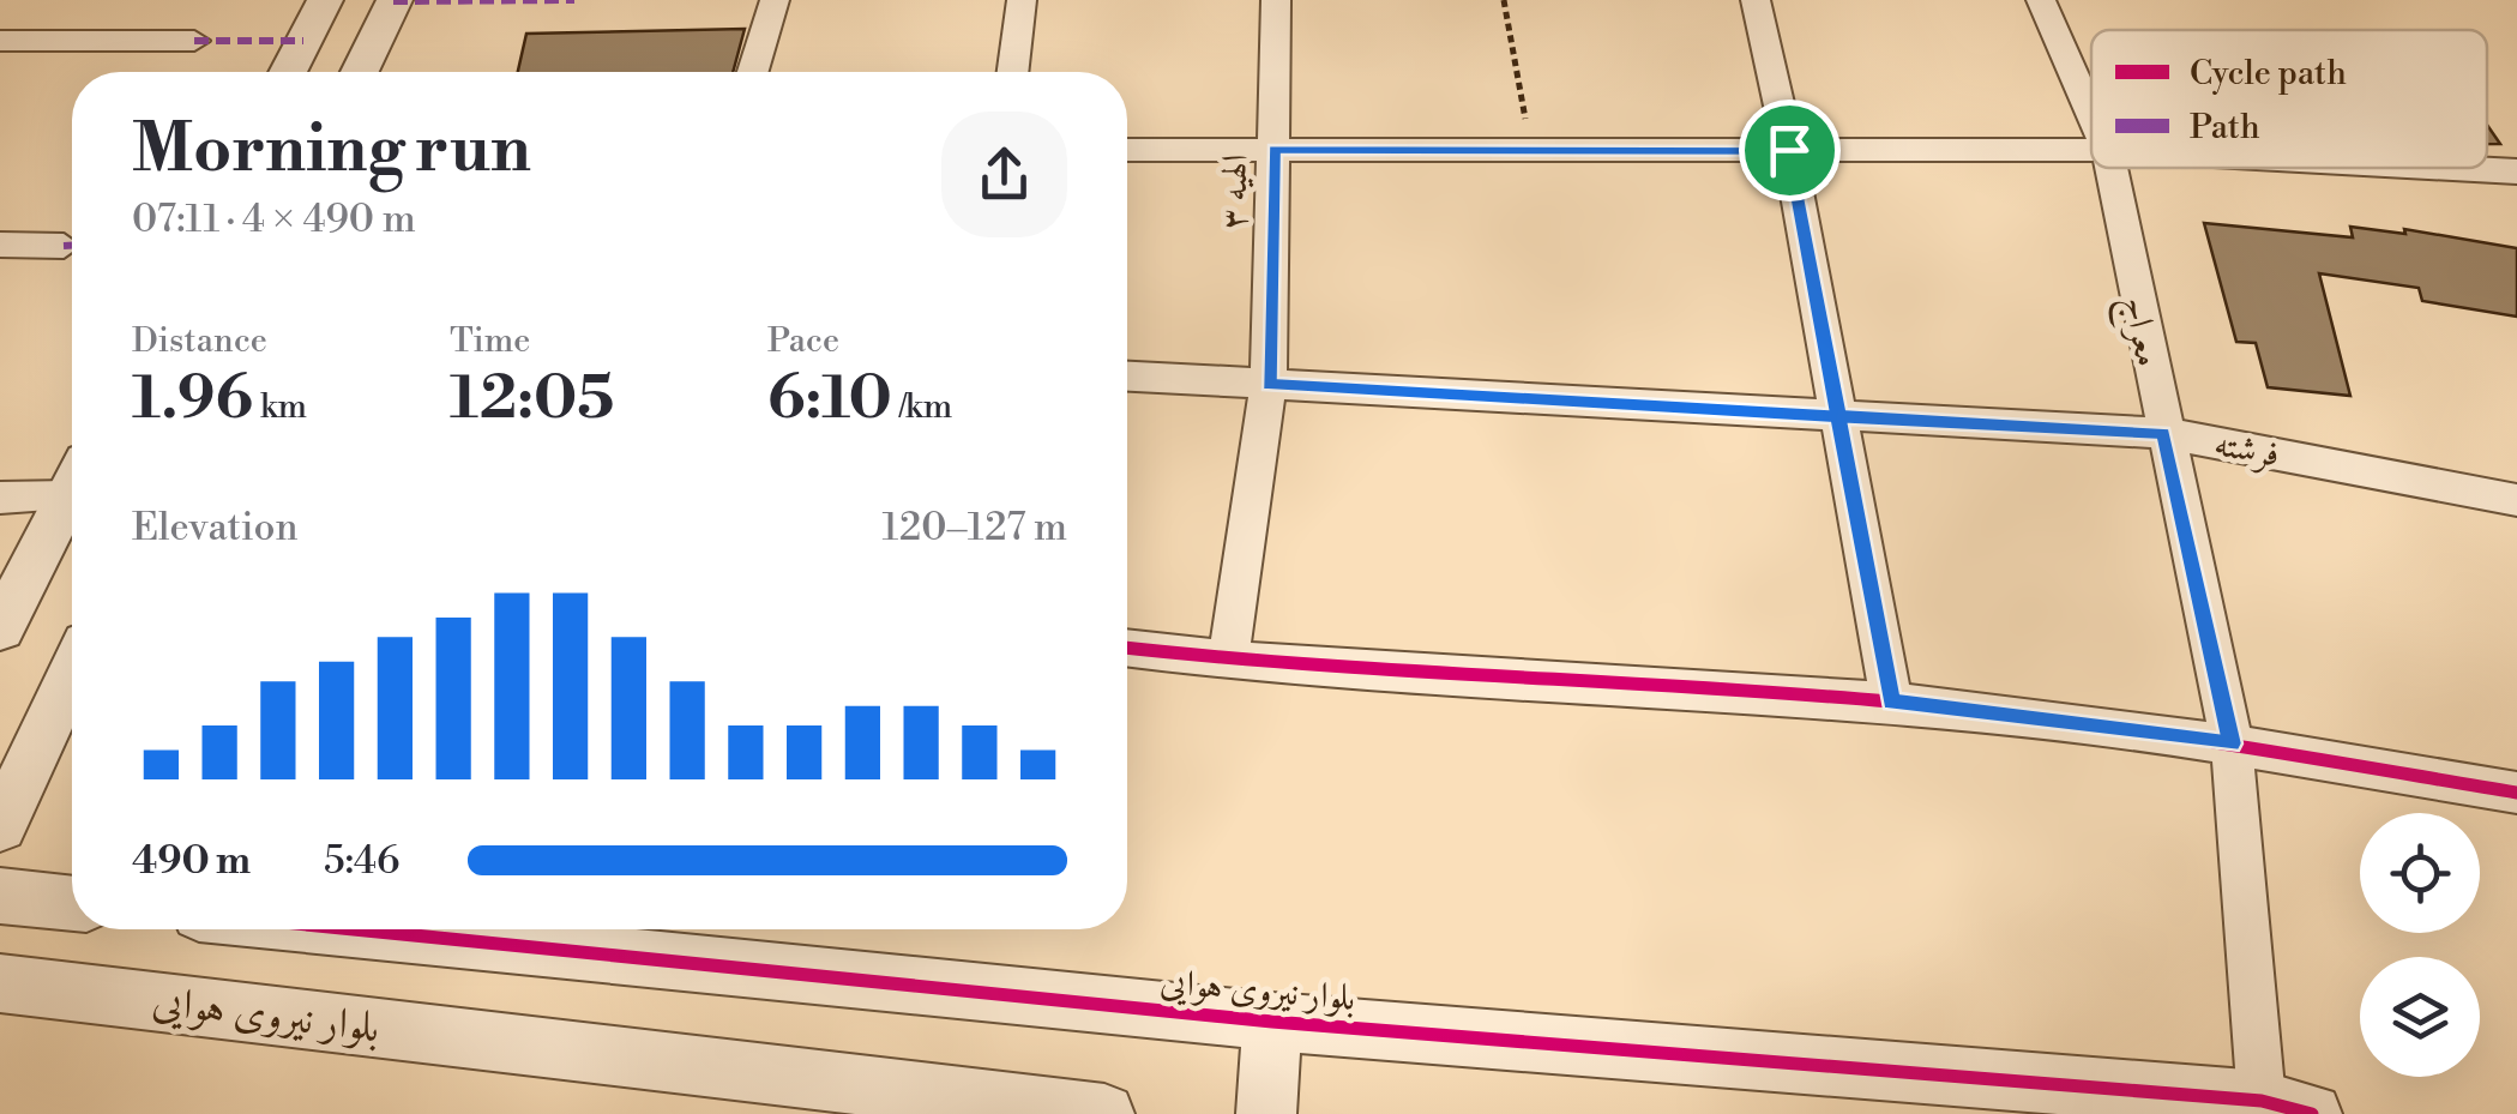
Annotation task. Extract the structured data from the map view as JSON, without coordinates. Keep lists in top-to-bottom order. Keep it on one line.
{"streets":{"street":["الهیه ۳","معراج","فرشته","بلوار نیروی هوایی"]},"crossings":[["الهیه ۳","فرشته"],["معراج","فرشته"],["معراج","بلوار نیروی هوایی"]],"legend":["Cycle path","Path"],"page":{"heading":["Morning run","07:11 · 4 × 490 m"],"stats":[["Distance","1.96 km"],["Time","12:05"],["Pace","6:10 /km"]],"chart":["Elevation","120–127 m"],"list":[{"name":"490 m","note":"5:46"}]}}
